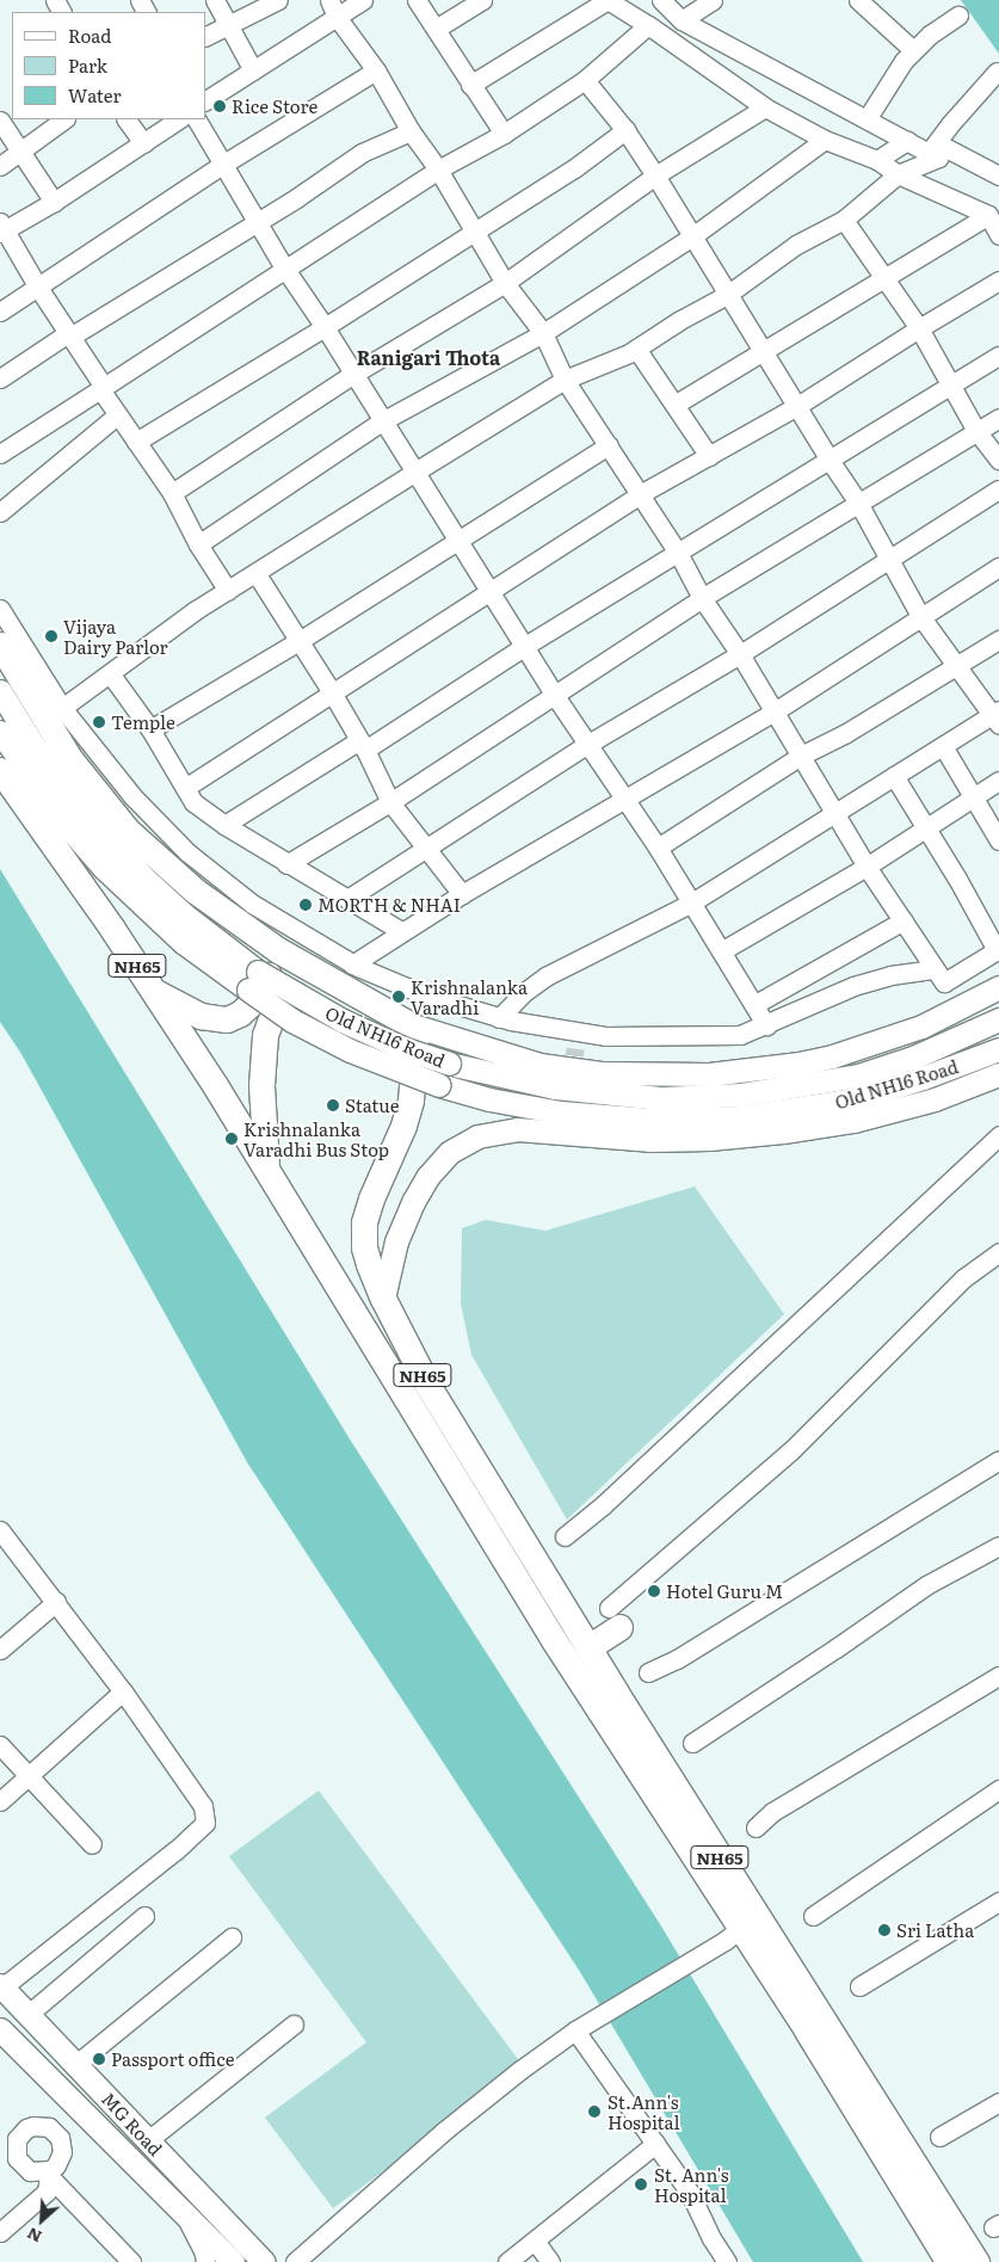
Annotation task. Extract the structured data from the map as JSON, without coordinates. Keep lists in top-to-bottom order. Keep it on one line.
{"streets":{"highway":["NH65"],"main road":["Old NH16 Road","MG Road"]},"districts":["Ranigari Thota"],"places":["Rice Store","Vijaya Dairy Parlor","Temple","MORTH & NHAI","Krishnalanka Varadhi","Statue","Krishnalanka Varadhi Bus Stop","Hotel Guru M","Sri Latha","Passport office","St.Ann's Hospital","St. Ann's Hospital"],"legend":["Road","Park","Water"],"north":"bottom left"}
